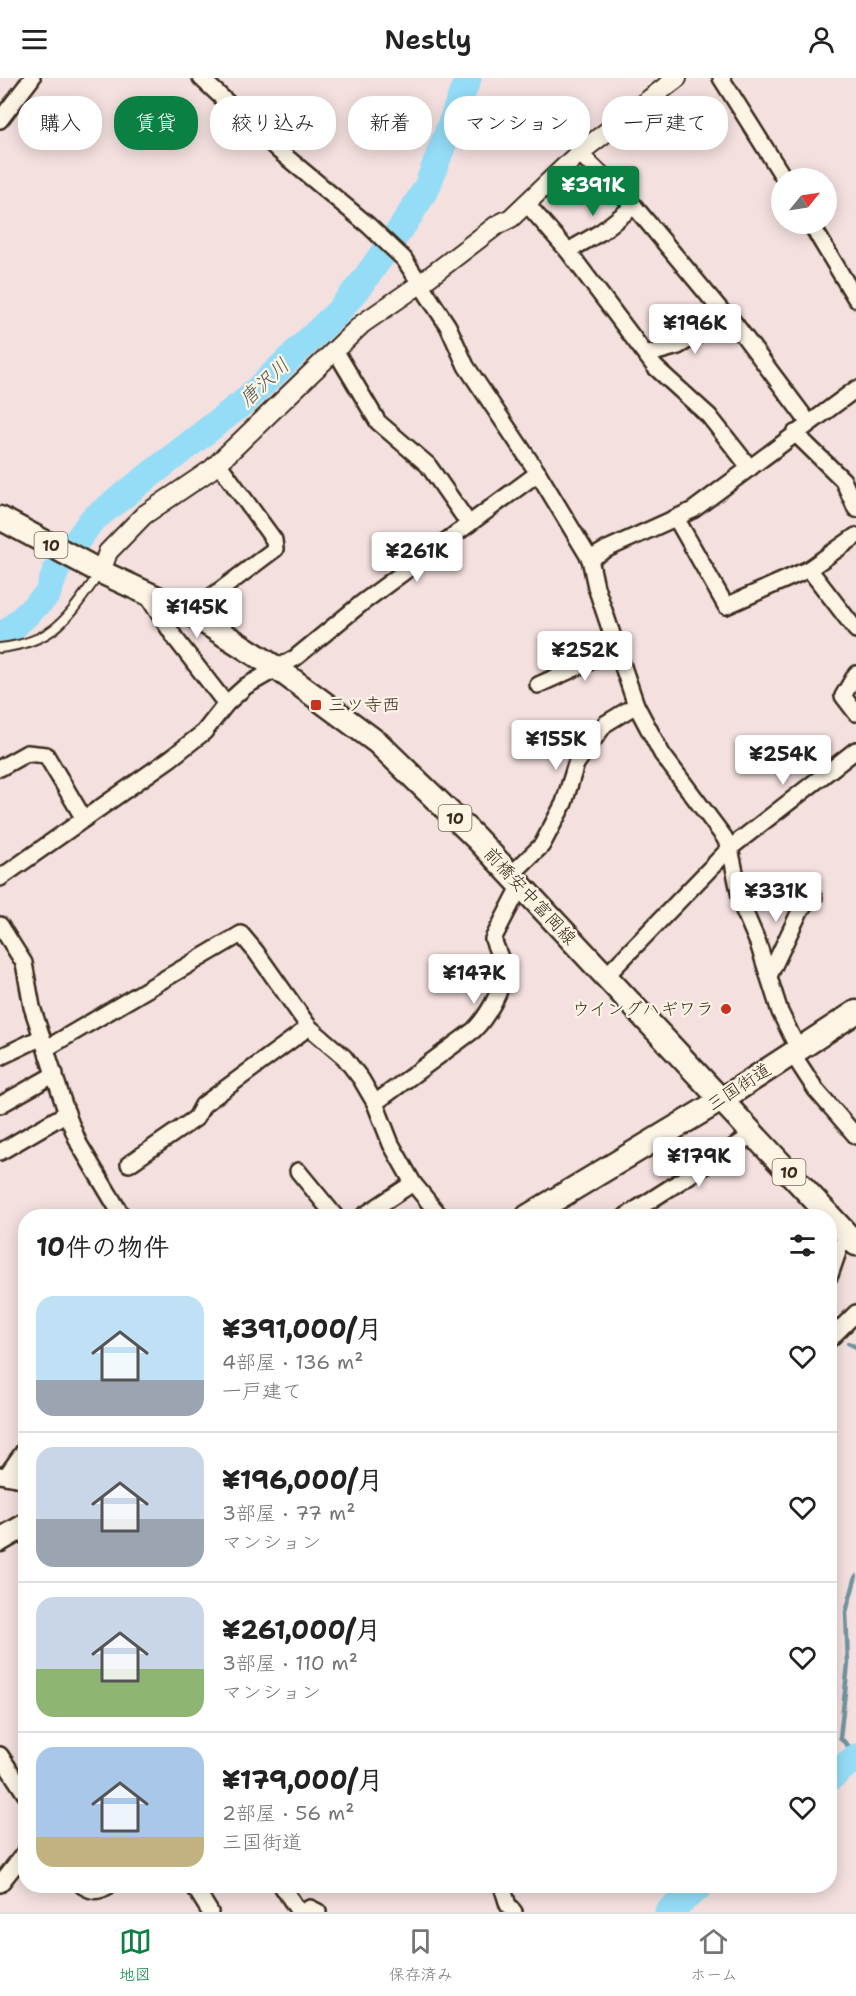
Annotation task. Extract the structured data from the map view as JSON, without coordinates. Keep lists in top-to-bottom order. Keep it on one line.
{"streets":{"main road":["10","前橋安中富岡線","三国街道"]},"crossings":[["前橋安中富岡線","三国街道"]],"water":["唐沢川"],"places":{"transit":["三ツ寺西"],"other":["ウイングハギワラ"]},"north":"top right","page":{"header":"Nestly","chip":["購入","賃貸","絞り込み","新着","マンション","一戸建て"],"price":["¥391K","¥196K","¥261K","¥145K","¥252K","¥155K","¥254K","¥331K","¥147K","¥179K"],"heading":"10件の物件","list":[{"name":"¥391,000/月","note":"4部屋 · 136 m² · 一戸建て"},{"name":"¥196,000/月","note":"3部屋 · 77 m² · マンション"},{"name":"¥261,000/月","note":"3部屋 · 110 m² · マンション"},{"name":"¥179,000/月","note":"2部屋 · 56 m² · 三国街道"}],"tabs":["地図","保存済み","ホーム"]}}
